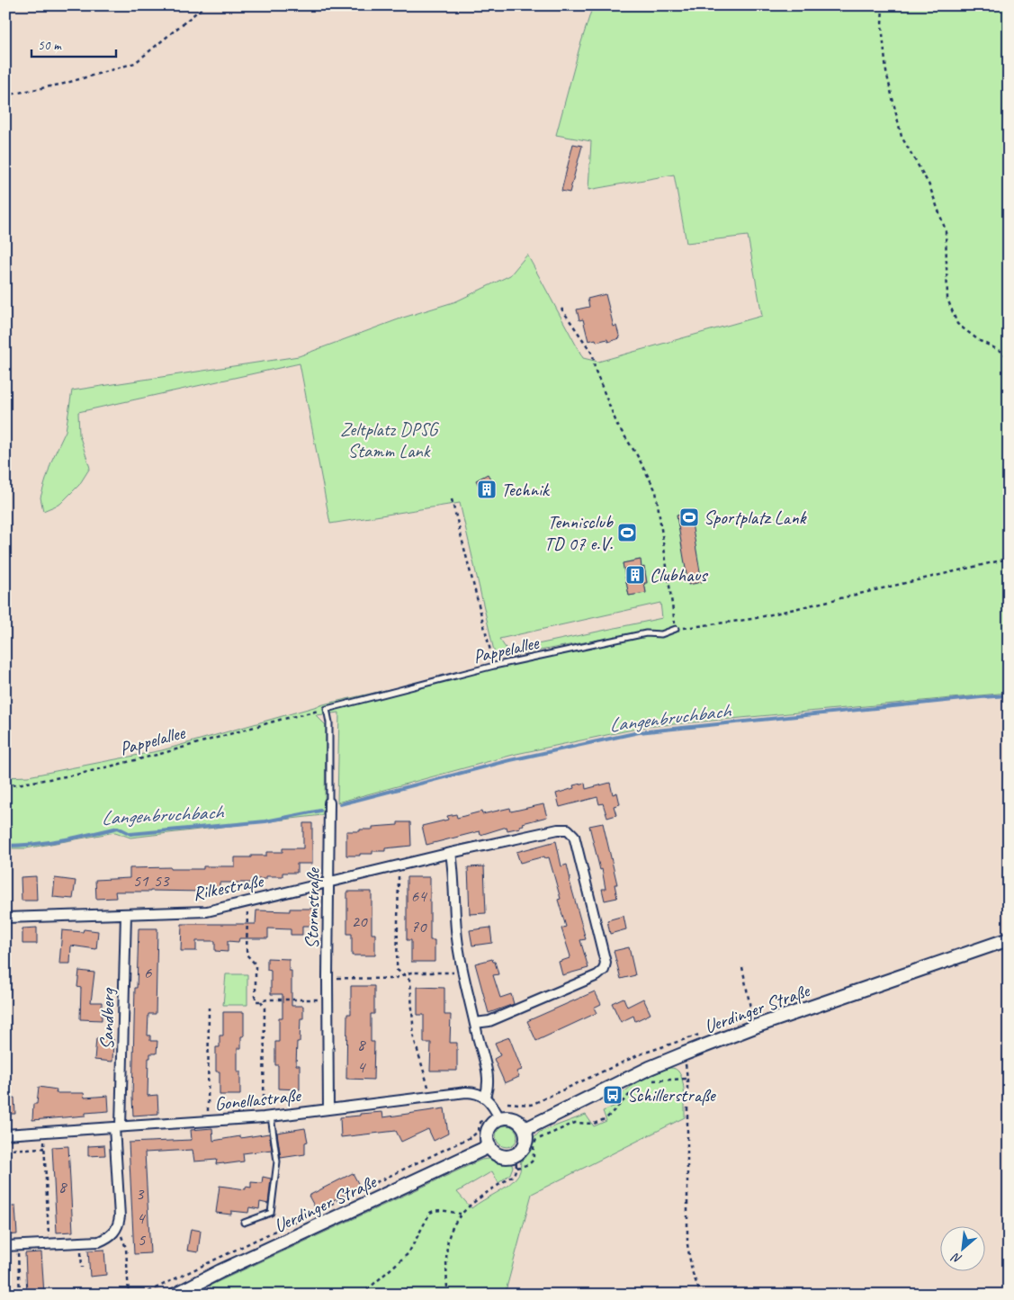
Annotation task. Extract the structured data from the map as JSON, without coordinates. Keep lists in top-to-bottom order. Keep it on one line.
{"streets":{"street":["Rilkestraße","Stormstraße","Uerdinger Straße","Sandberg","Gonellastraße"],"lane":["Pappelallee"]},"crossings":[["Pappelallee","Stormstraße"],["Rilkestraße","Stormstraße"],["Rilkestraße","Sandberg"],["Stormstraße","Gonellastraße"],["Sandberg","Gonellastraße"]],"water":["Langenbruchbach"],"parks":["Zeltplatz DPSG Stamm Lank"],"places":{"building":["Technik","Clubhaus"],"sports":["Sportplatz Lank","Tennisclub TD 07 e.V."],"bus stop":["Schillerstraße"]},"house_numbers":["51","53","64","20","70","6","8","4","8","3","4","5"],"scale_bar":"50 m","north":"bottom left"}
